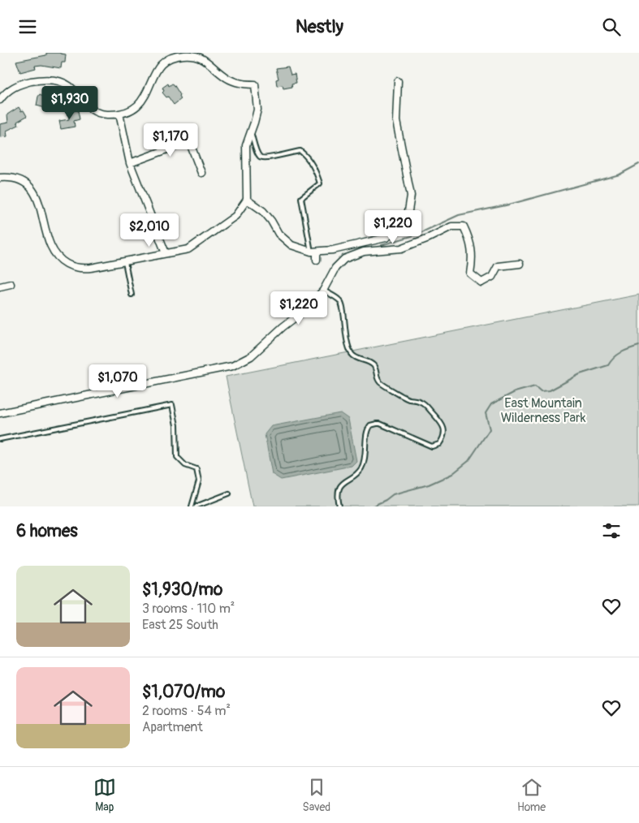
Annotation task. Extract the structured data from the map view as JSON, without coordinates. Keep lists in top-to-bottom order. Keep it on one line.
{"parks":["East Mountain Wilderness Park"],"page":{"header":"Nestly","price":["$1,930","$1,170","$1,220","$2,010","$1,220","$1,070"],"heading":"6 homes","list":[{"name":"$1,930/mo","note":"3 rooms · 110 m² · East 25 South"},{"name":"$1,070/mo","note":"2 rooms · 54 m² · Apartment"}],"tabs":["Map","Saved","Home"]}}
